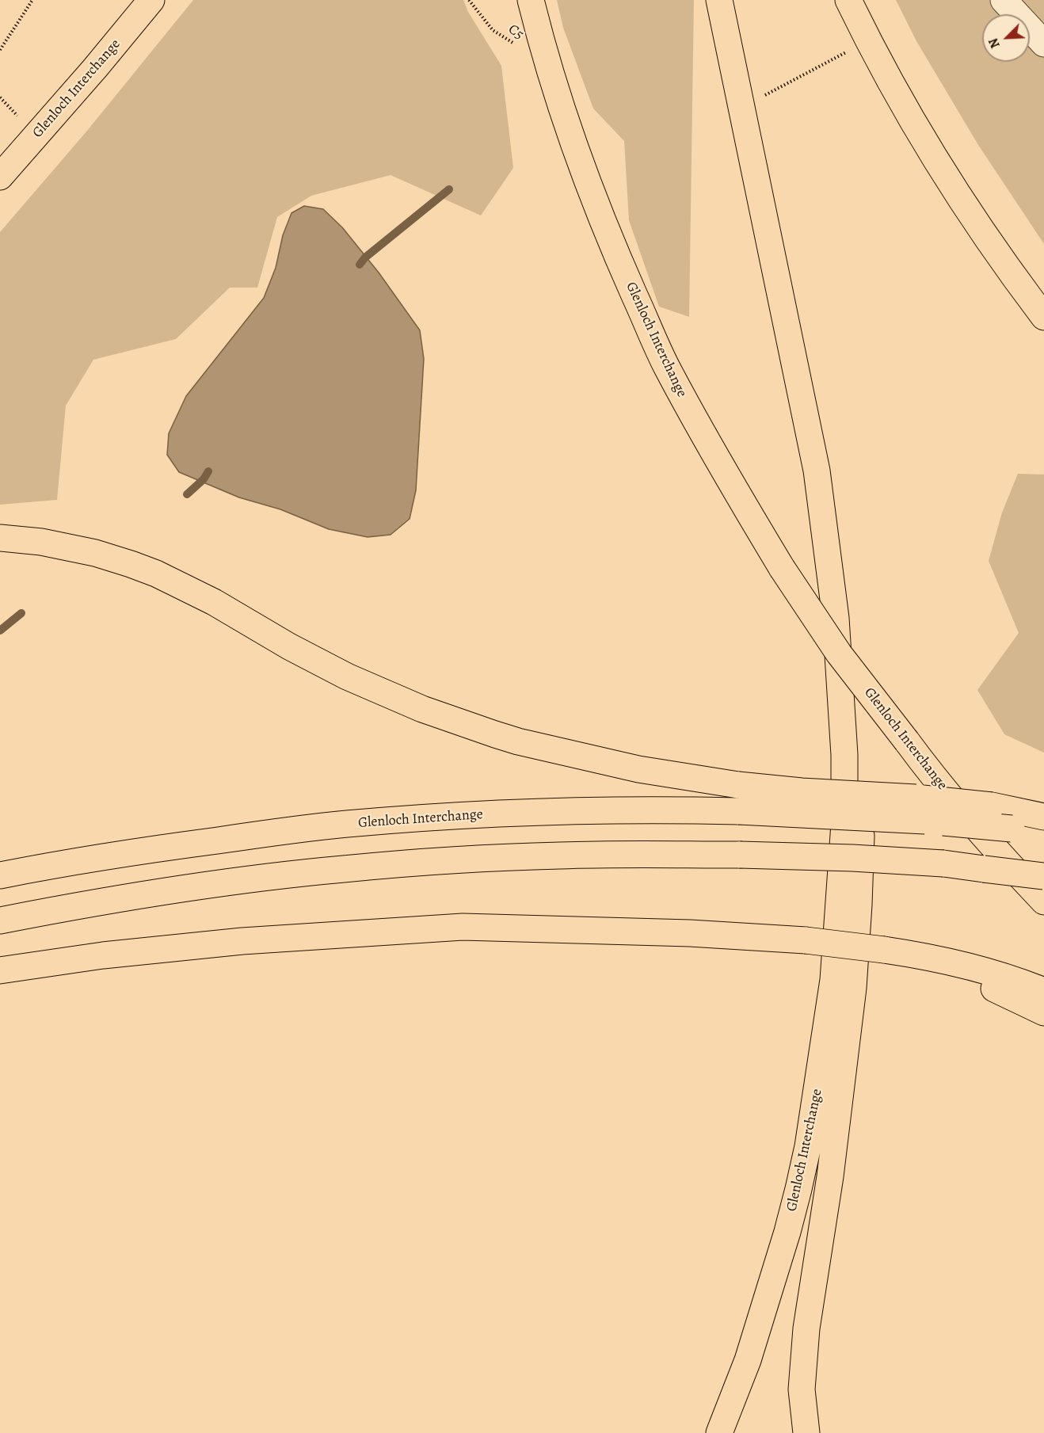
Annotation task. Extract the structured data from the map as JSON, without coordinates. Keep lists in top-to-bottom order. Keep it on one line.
{"streets":{"highway":["Glenloch Interchange"],"path":["C5"]},"north":"bottom left"}
